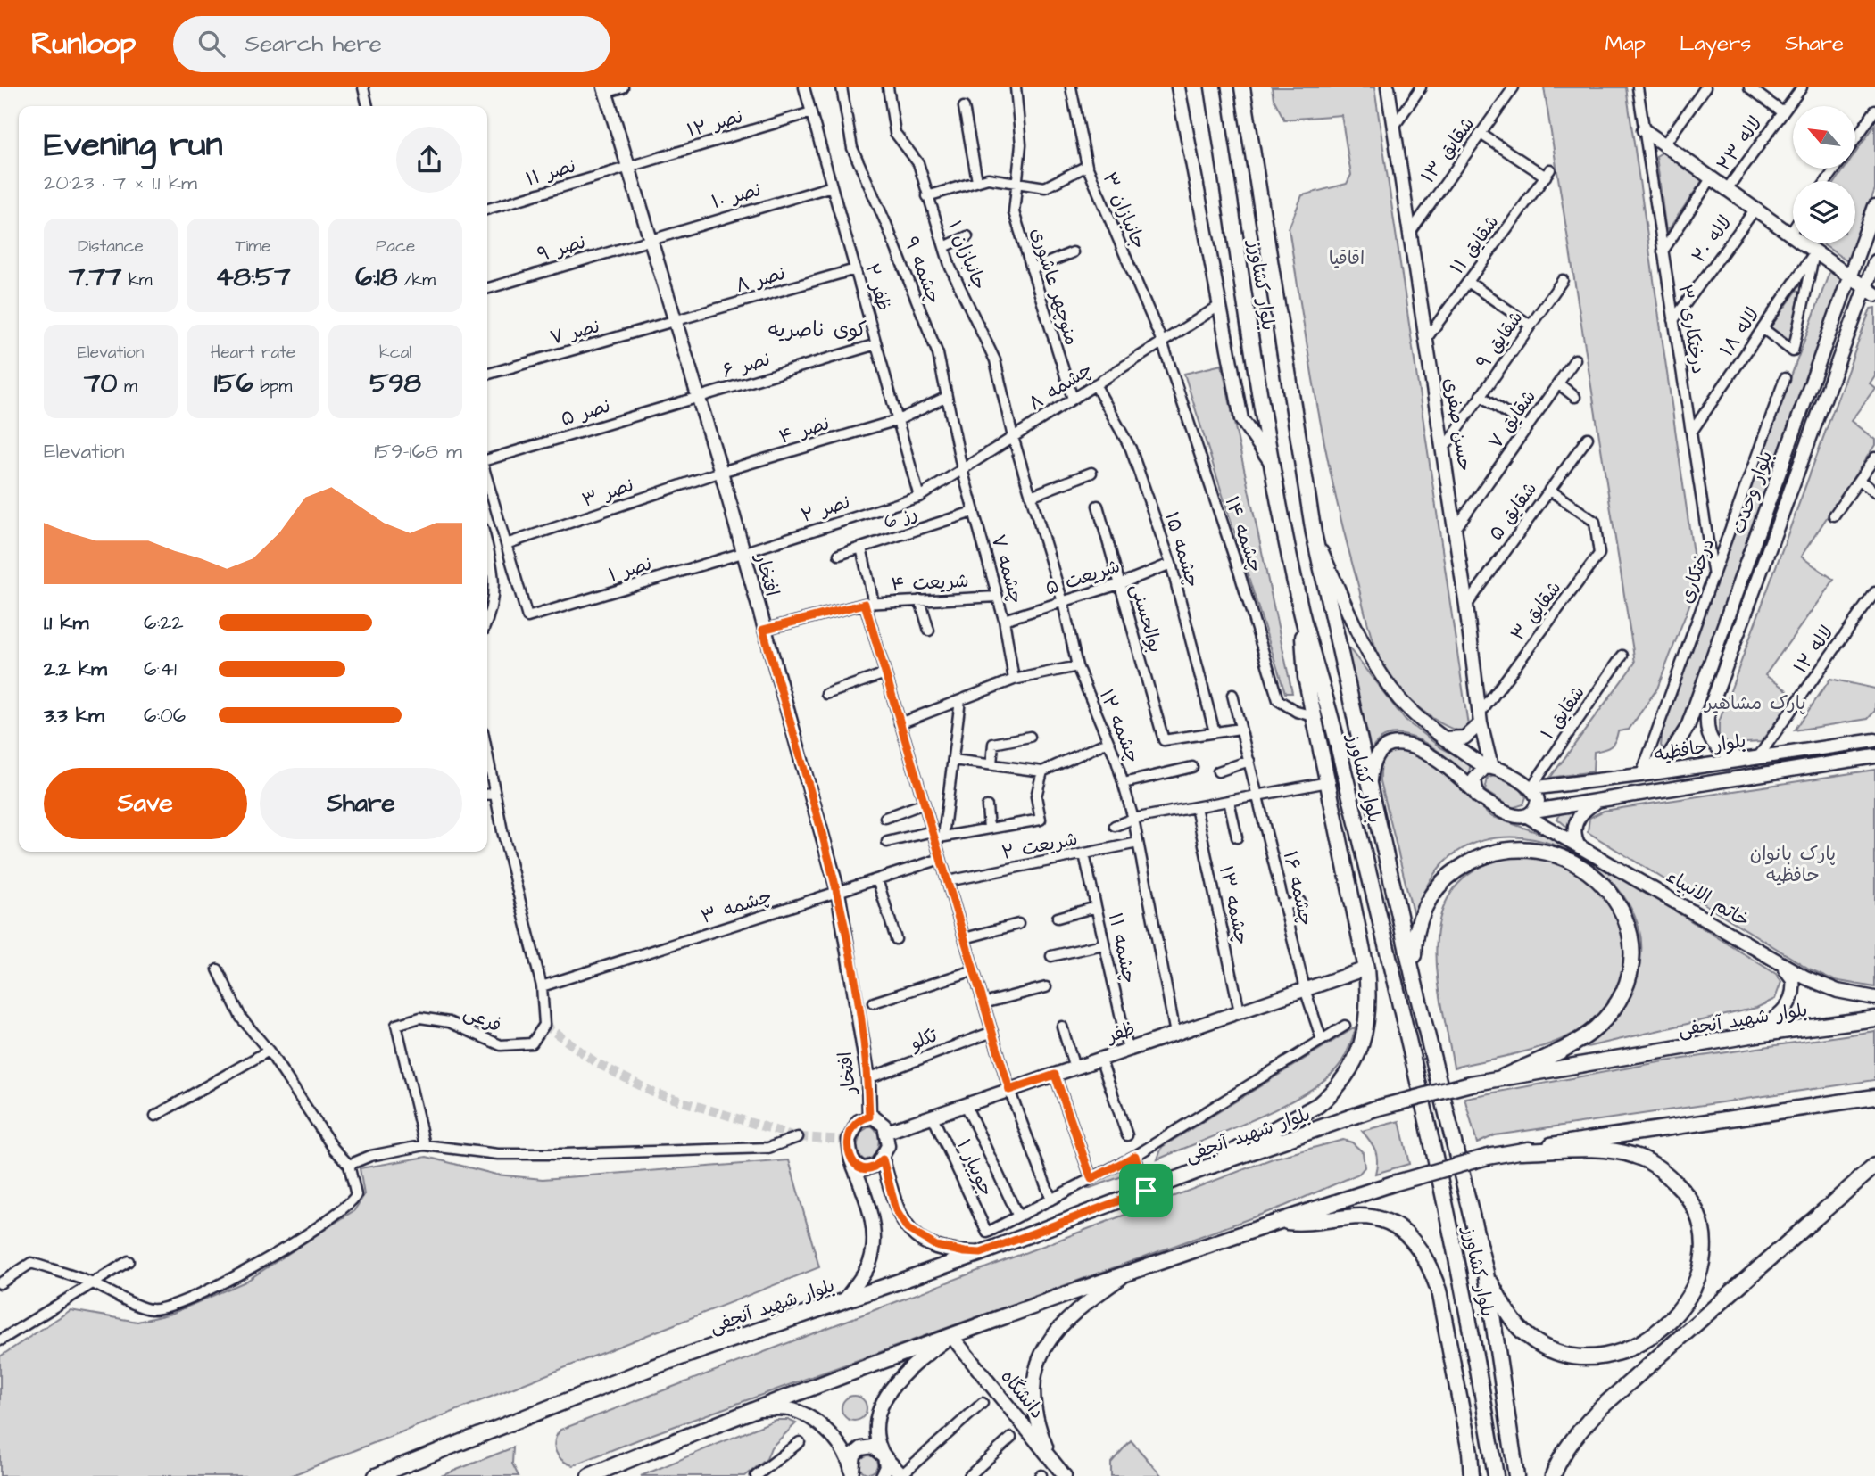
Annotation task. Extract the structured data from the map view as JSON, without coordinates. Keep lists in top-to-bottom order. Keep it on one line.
{"streets":{"main road":["بلوار کشاورز","بلوار شهید آنجفی"],"street":["نصر ۱۲","لاله ۲۳","شقایق ۱۳","نصر ۱۱","نصر ۱۰","جانبازان ۳","لاله ۲۰","شقایق ۱۱","نصر ۹","جانبازان ۱","چشمه ۹","نصر ۸","منوچهر عاشوری","ظفر ۲","درختکاری ۳","نصر ۷","لاله ۱۸","شقایق ۹","نصر ۶","چشمه ۸","نصر ۵","شقایق ۷","حسن صفری","نصر ۴","نصر ۳","بلوار وحدت","نصر ۲","شقایق ۵","رز 6","چشمه ۱۴","چشمه ۱۵","نصر ۱","چشمه ۷","درختکاری","افتخار","شریعت ۵","شریعت ۴","شقایق ۳","بوالحسنی","لاله ۱۲","شقایق ۱","چشمه ۱۲","بلوار حافظیه","شریعت ۲","چشمه ۱۶","خاتم الانبیاء","چشمه ۱۳","چشمه ۳","چشمه ۱۱","فرعی","ظفر","تکلو","جویبار ۱","دانشگاه"]},"crossings":[["نصر ۱۲","نصر ۱۱"],["نصر ۱۲","ظفر ۲"],["نصر ۱۲","افتخار"],["شقایق ۱۳","شقایق ۱۱"],["شقایق ۱۳","حسن صفری"],["نصر ۱۱","افتخار"],["نصر ۱۰","نصر ۹"],["نصر ۱۰","ظفر ۲"],["نصر ۱۰","افتخار"],["جانبازان ۳","چشمه ۸"],["جانبازان ۳","چشمه ۱۴"],["لاله ۲۰","درختکاری ۳"],["شقایق ۱۱","حسن صفری"],["نصر ۹","افتخار"],["جانبازان ۱","چشمه ۸"],["جانبازان ۱","چشمه ۱۲"],["چشمه ۹","چشمه ۸"],["چشمه ۹","نصر ۴"],["چشمه ۹","چشمه ۷"],["نصر ۸","ظفر ۲"],["نصر ۸","نصر ۷"],["نصر ۸","افتخار"],["بلوار کشاورز","خاتم الانبیاء"],["منوچهر عاشوری","چشمه ۸"],["ظفر ۲","نصر ۶"],["ظفر ۲","چشمه ۸"],["ظفر ۲","نصر ۴"],["ظفر ۲","نصر ۲"],["درختکاری ۳","لاله ۱۸"],["درختکاری ۳","درختکاری"],["نصر ۷","افتخار"],["شقایق ۹","حسن صفری"],["نصر ۶","نصر ۵"],["نصر ۶","افتخار"],["چشمه ۸","نصر ۲"],["چشمه ۸","چشمه ۱۴"],["چشمه ۸","چشمه ۱۵"],["چشمه ۸","چشمه ۷"],["چشمه ۸","چشمه ۱۲"],["نصر ۵","افتخار"],["شقایق ۷","حسن صفری"],["حسن صفری","شقایق ۵"],["حسن صفری","شقایق ۳"],["نصر ۴","نصر ۳"],["نصر ۴","افتخار"],["نصر ۳","نصر ۱"],["نصر ۳","افتخار"],["بلوار وحدت","درختکاری"],["بلوار وحدت","بلوار حافظیه"],["نصر ۲","نصر ۱"],["نصر ۲","افتخار"],["شقایق ۵","شقایق ۳"],["رز 6","چشمه ۷"],["چشمه ۱۵","شریعت ۵"],["چشمه ۱۵","بوالحسنی"],["نصر ۱","افتخار"],["چشمه ۷","شریعت ۵"],["چشمه ۷","شریعت ۴"],["درختکاری","بلوار حافظیه"],["افتخار","شریعت ۴"],["افتخار","چشمه ۳"],["افتخار","ظفر"],["افتخار","تکلو"],["شریعت ۵","بوالحسنی"],["شریعت ۵","چشمه ۱۲"],["لاله ۱۲","بلوار حافظیه"],["شقایق ۱","بلوار حافظیه"],["چشمه ۱۲","شریعت ۲"],["چشمه ۱۲","ظفر"],["بلوار حافظیه","خاتم الانبیاء"],["شریعت ۲","چشمه ۱۱"],["چشمه ۱۶","ظفر"],["چشمه ۱۳","ظفر"],["چشمه ۳","فرعی"],["چشمه ۱۱","ظفر"],["ظفر","جویبار ۱"]],"districts":["کوی ناصریه"],"parks":["اقاقیا","پارک مشاهیر","پارک بانوان حافظیه"],"north":"top left","page":{"header":"Runloop","search":"Search here","nav":["Map","Layers","Share"],"heading":["Evening run","20:23 · 7 × 1.1 km"],"stats":[["Distance","7.77 km"],["Time","48:57"],["Pace","6:18 /km"],["Elevation","70 m"],["Heart rate","156 bpm"],["kcal","598"]],"chart":["Elevation","159–168 m"],"list":[{"name":"1.1 km","note":"6:22"},{"name":"2.2 km","note":"6:41"},{"name":"3.3 km","note":"6:06"}],"buttons":["Save","Share"]}}
